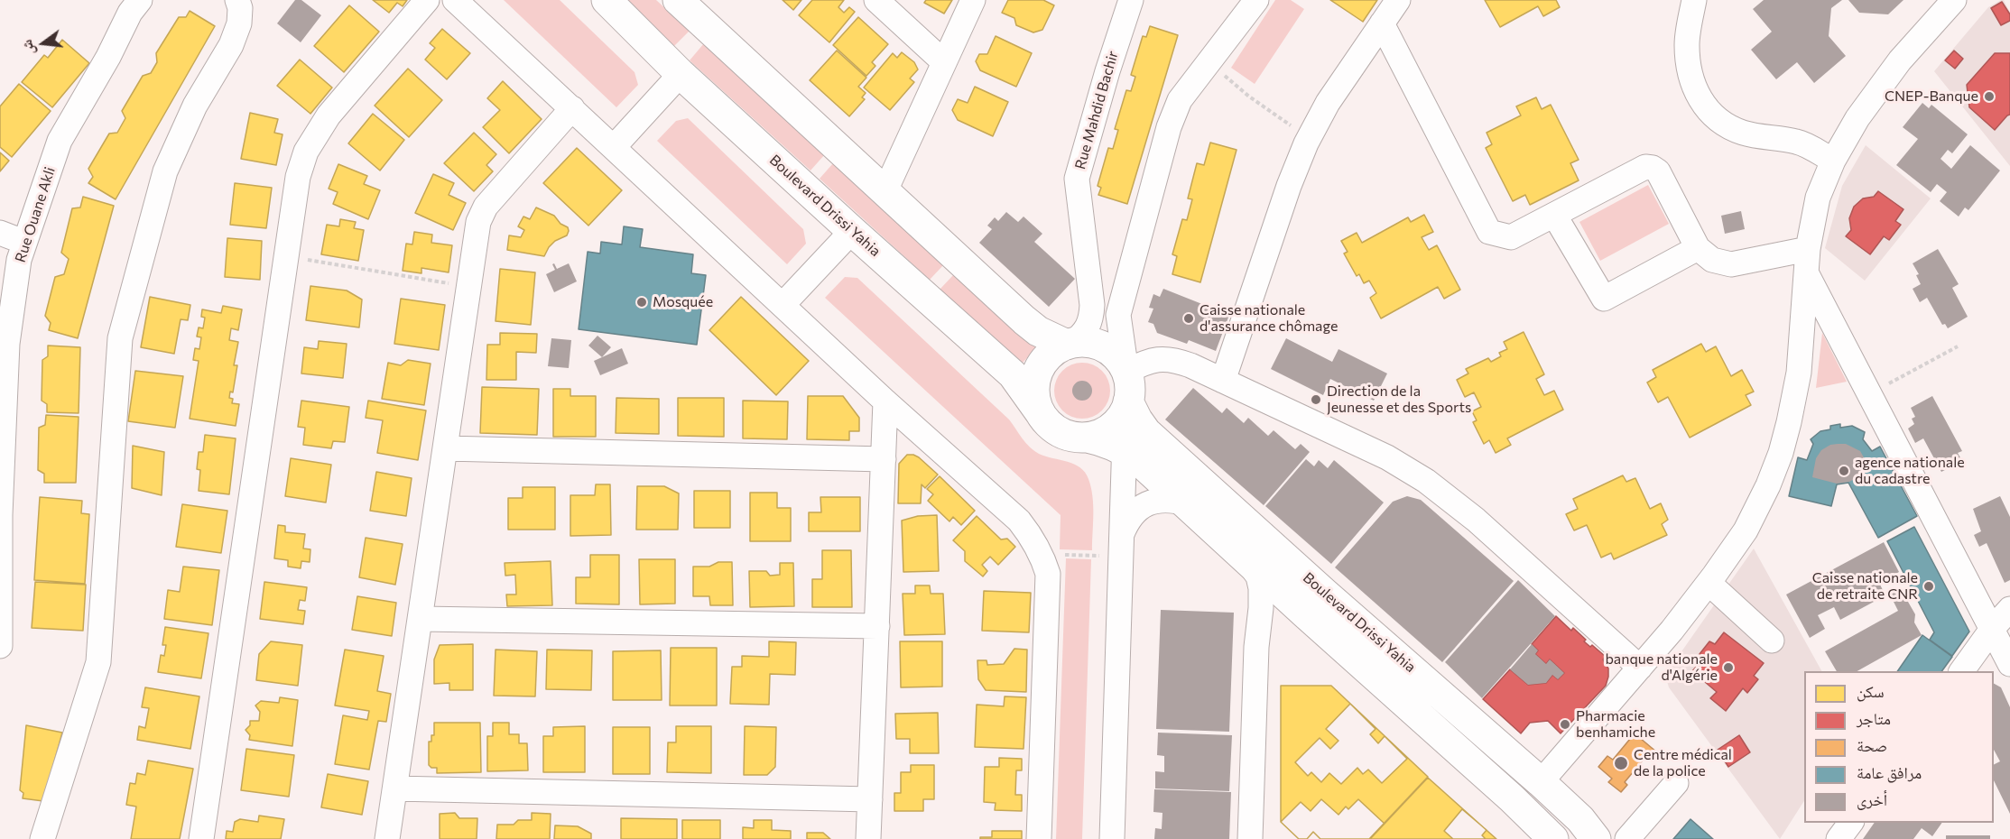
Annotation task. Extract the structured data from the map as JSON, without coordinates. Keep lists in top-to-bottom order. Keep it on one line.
{"streets":{"main road":["Boulevard Drissi Yahia"],"street":["Rue Mahdid Bachir","Rue Ouane Akli"]},"crossings":[["Rue Mahdid Bachir","Boulevard Drissi Yahia"]],"places":["CNEP-Banque","Mosquée","Caisse nationale d'assurance chômage","Direction de la Jeunesse et des Sports","agence nationale du cadastre","Caisse nationale de retraite CNR","banque nationale d'Algérie","Pharmacie benhamiche","Centre médical de la police"],"legend":["سكن","متاجر","صحة","مرافق عامة","أخرى"],"north":"left"}
